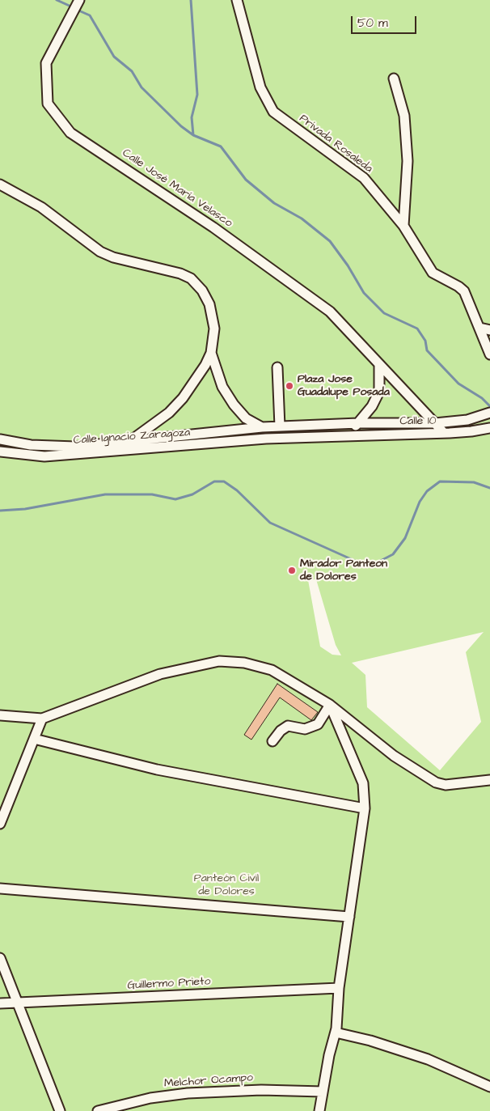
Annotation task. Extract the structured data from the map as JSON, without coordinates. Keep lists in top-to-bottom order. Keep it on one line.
{"streets":{"street":["Privada Rosaleda","Calle José María Velasco","Calle 10","Calle Ignacio Zaragoza","Guillermo Prieto","Melchor Ocampo"]},"crossings":[["Calle José María Velasco","Calle 10"],["Calle 10","Calle Ignacio Zaragoza"]],"parks":["Panteón Civil de Dolores"],"places":["Plaza Jose Guadalupe Posada","Mirador Panteon de Dolores"],"scale_bar":"50 m"}
